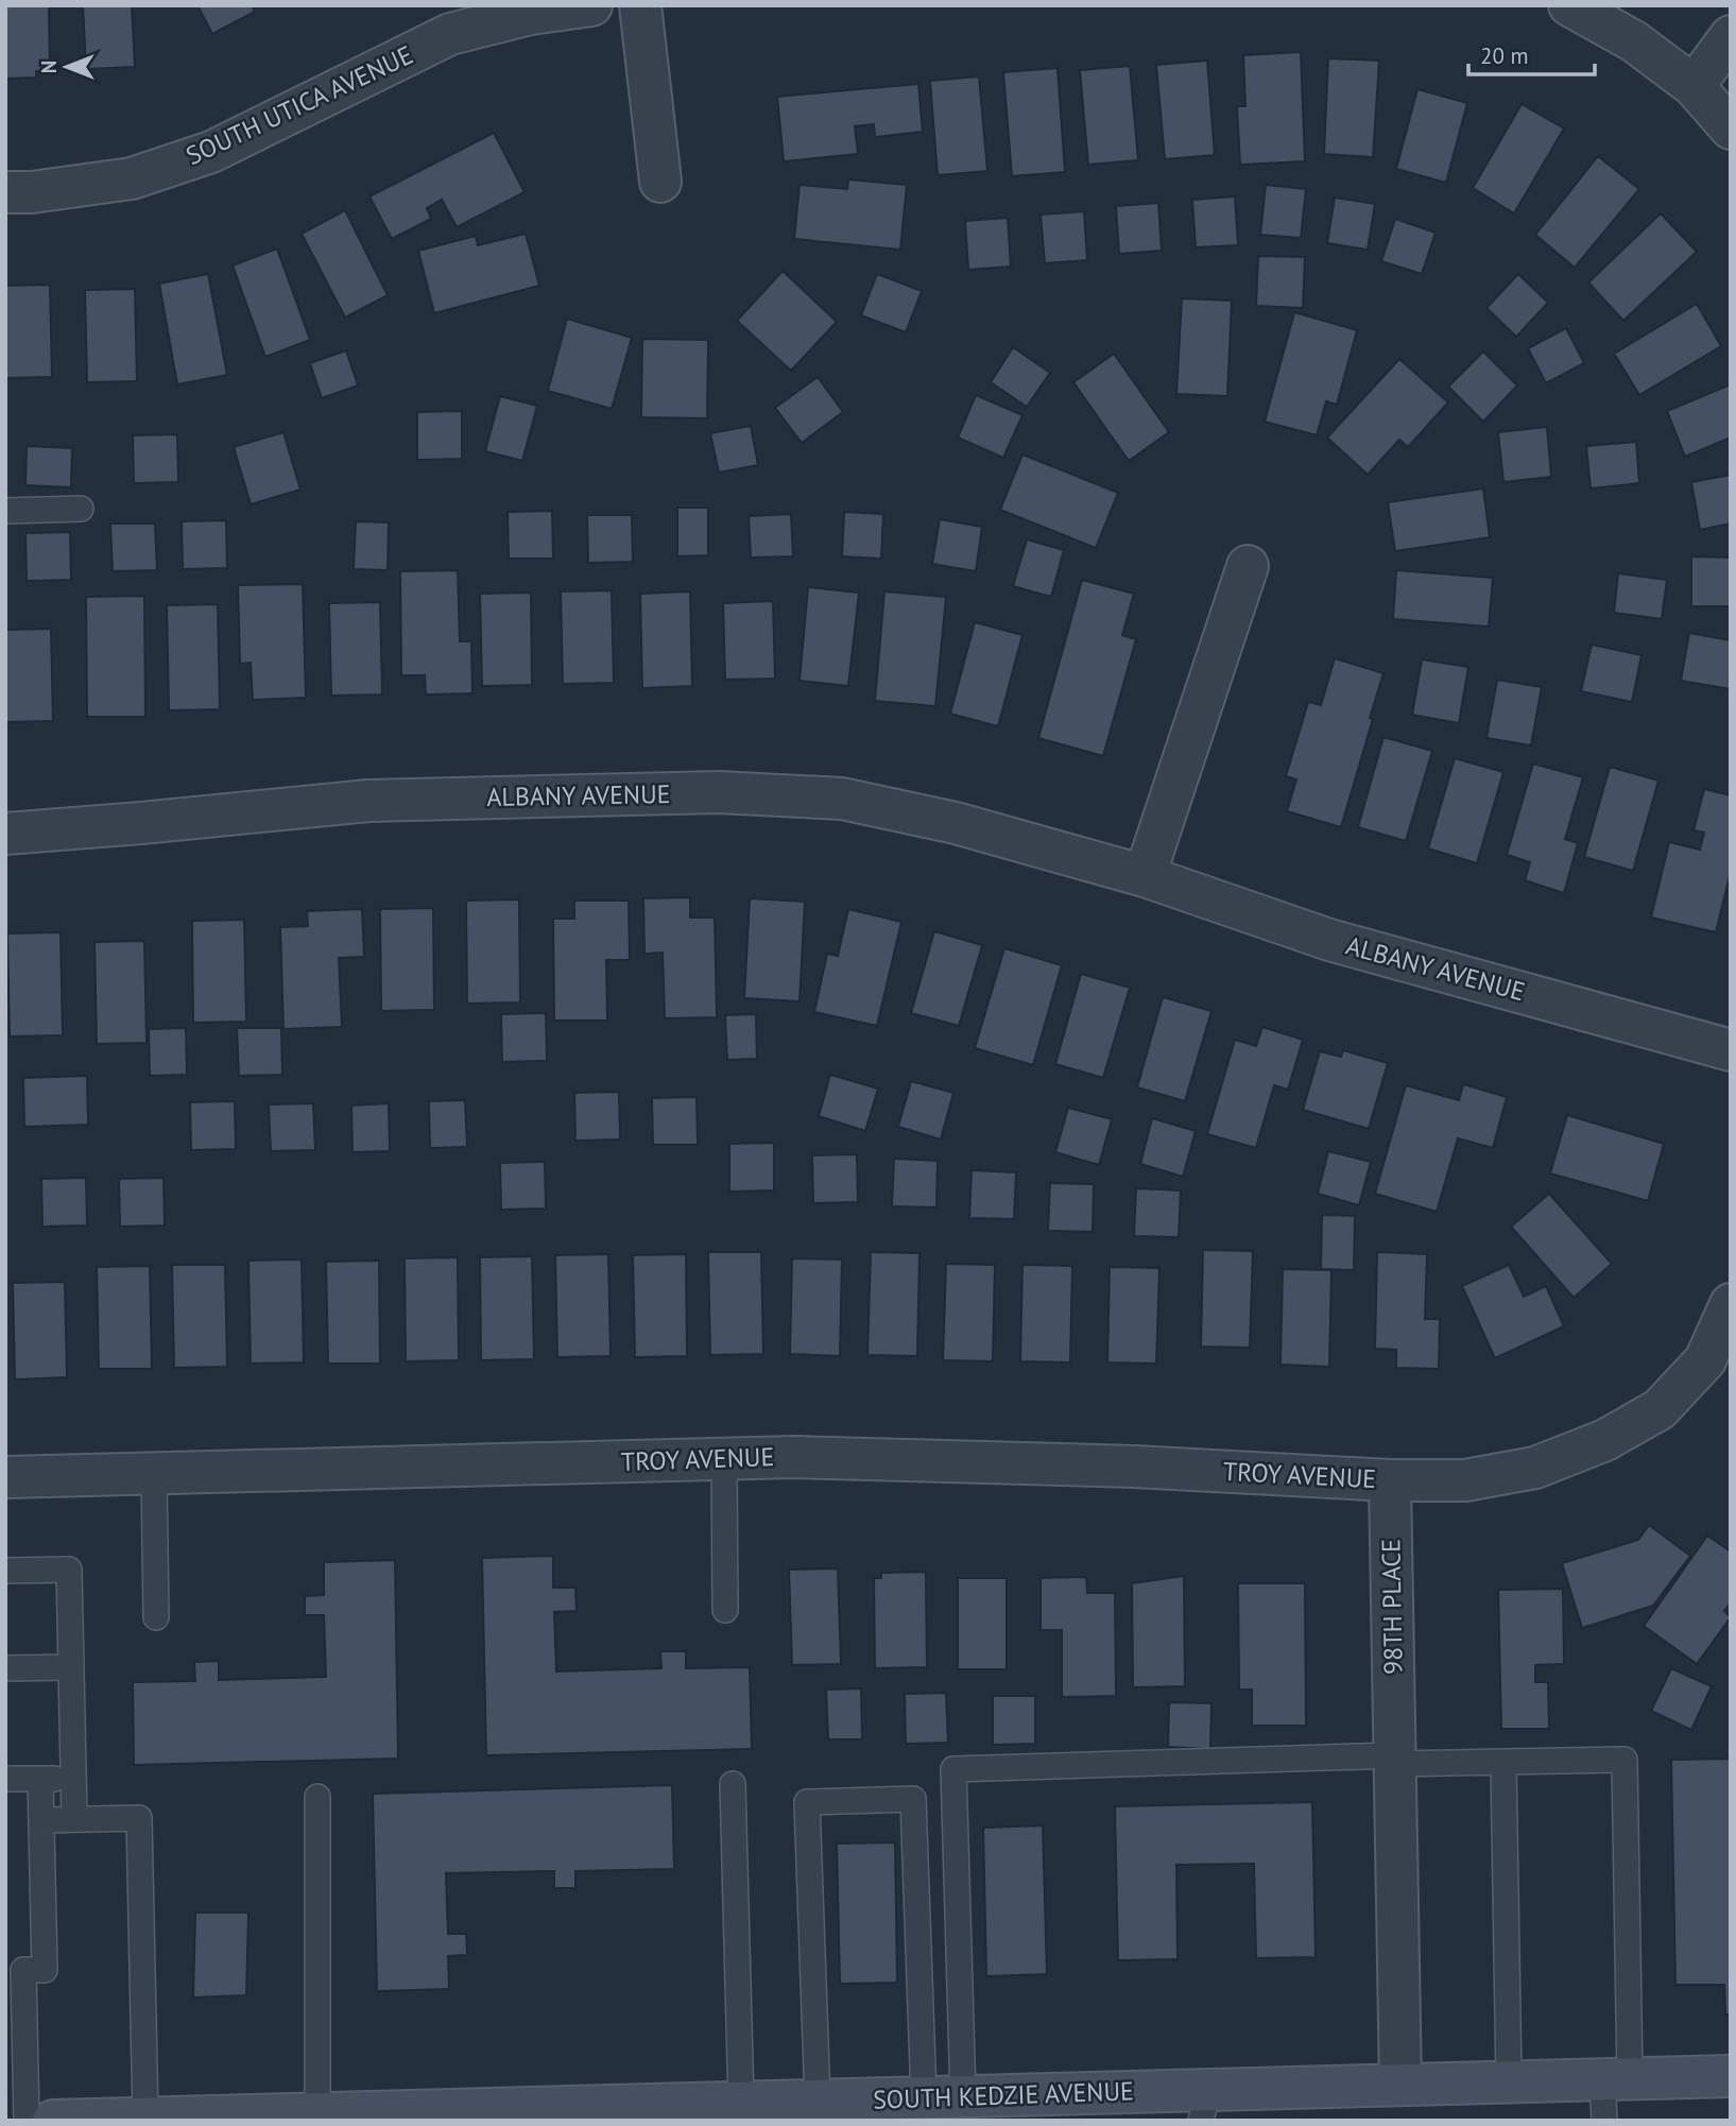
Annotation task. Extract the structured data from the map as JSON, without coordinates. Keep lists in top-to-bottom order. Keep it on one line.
{"streets":{"main road":["SOUTH KEDZIE AVENUE"],"street":["SOUTH UTICA AVENUE","ALBANY AVENUE","TROY AVENUE","98TH PLACE"]},"crossings":[["TROY AVENUE","98TH PLACE"],["98TH PLACE","SOUTH KEDZIE AVENUE"]],"scale_bar":"20 m","north":"left"}
